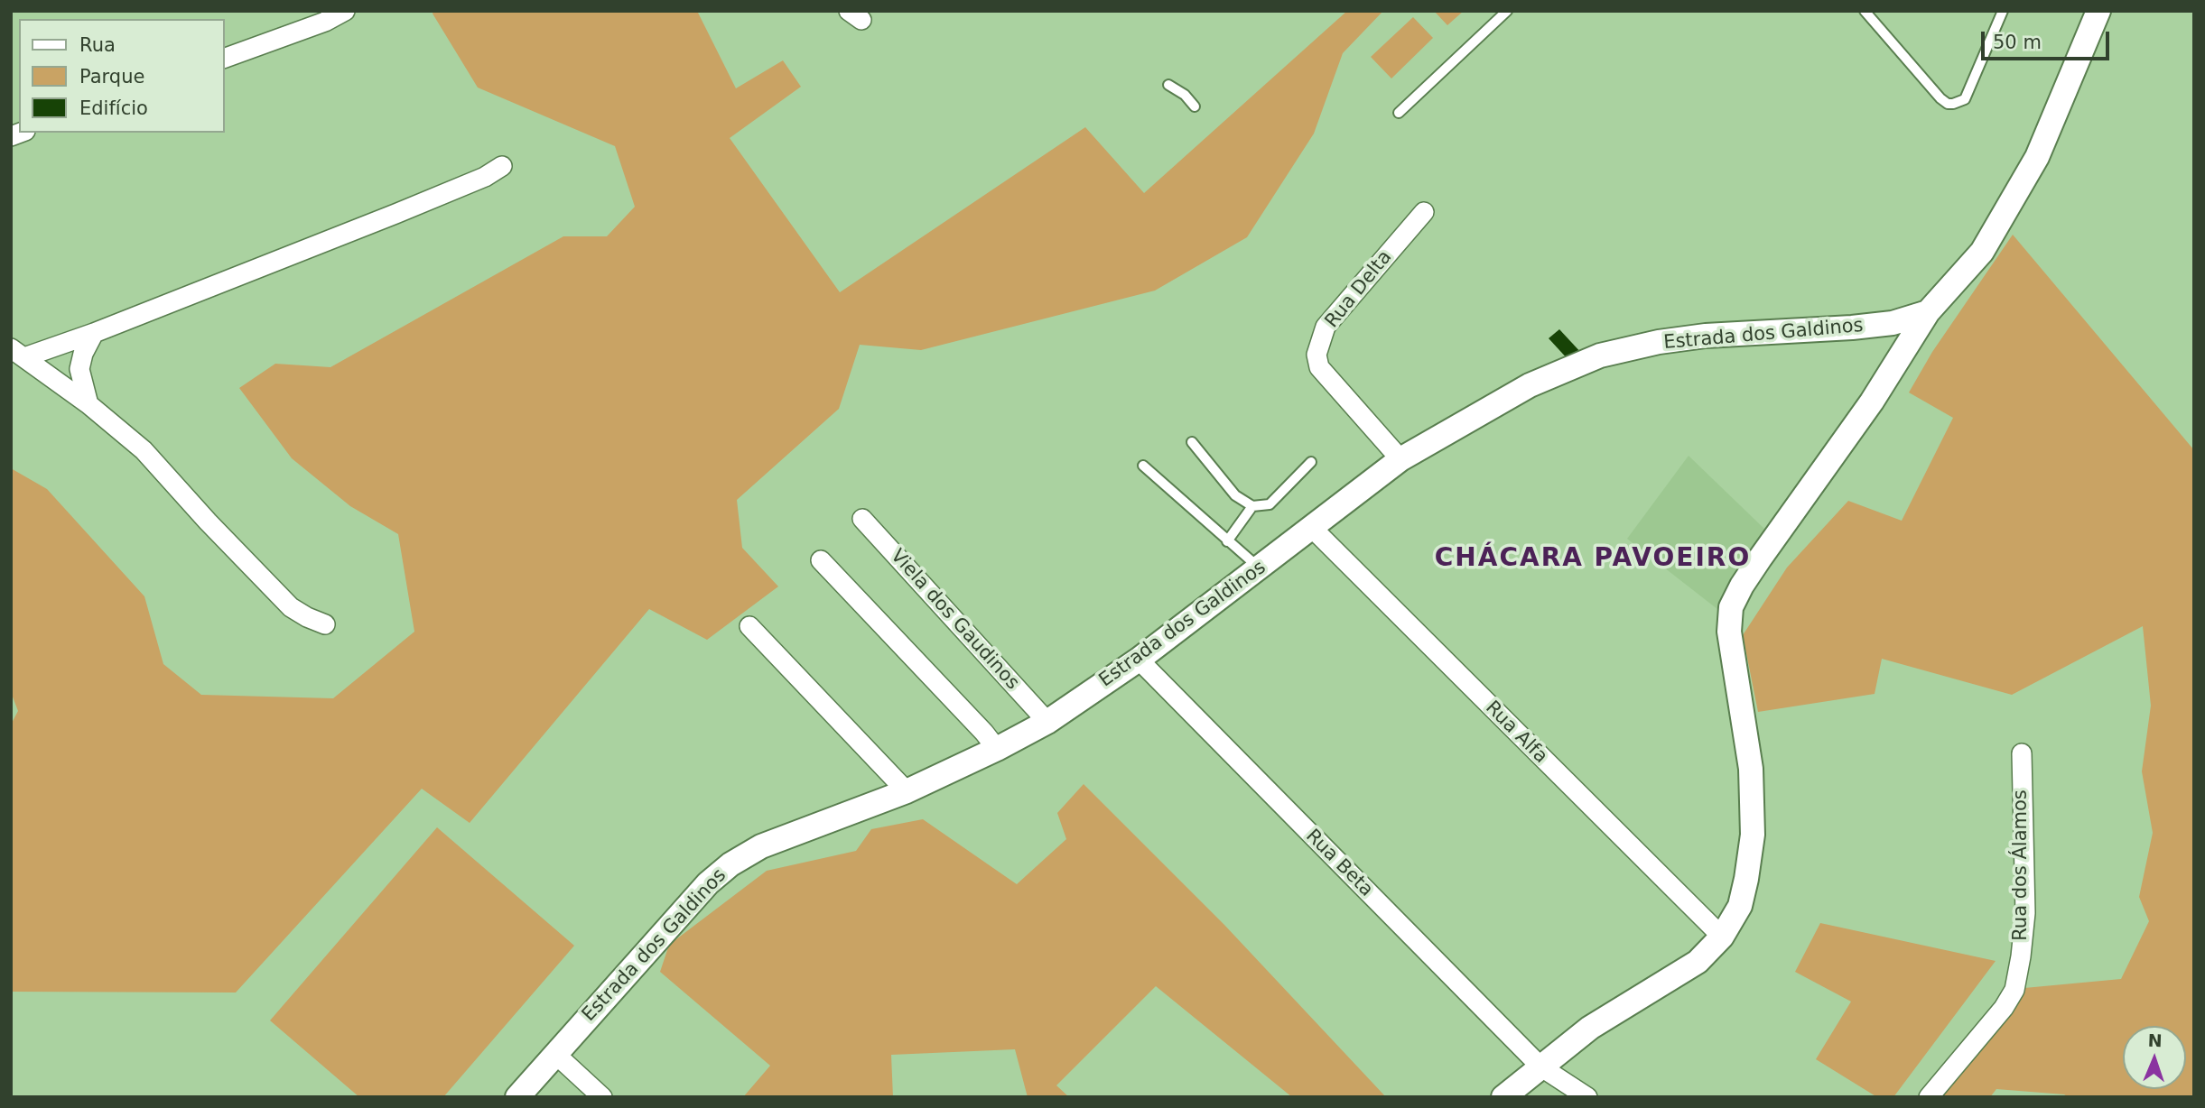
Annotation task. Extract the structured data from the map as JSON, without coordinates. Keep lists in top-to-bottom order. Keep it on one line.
{"streets":{"street":["Rua Delta","Estrada dos Galdinos","Viela dos Gaudinos","Rua Alfa","Rua Beta","Rua dos Álamos"]},"crossings":[["Rua Delta","Estrada dos Galdinos"],["Estrada dos Galdinos","Viela dos Gaudinos"],["Estrada dos Galdinos","Rua Alfa"],["Estrada dos Galdinos","Rua Beta"]],"districts":["CHÁCARA PAVOEIRO"],"legend":["Rua","Parque","Edifício"],"scale_bar":"50 m","north":"top"}
